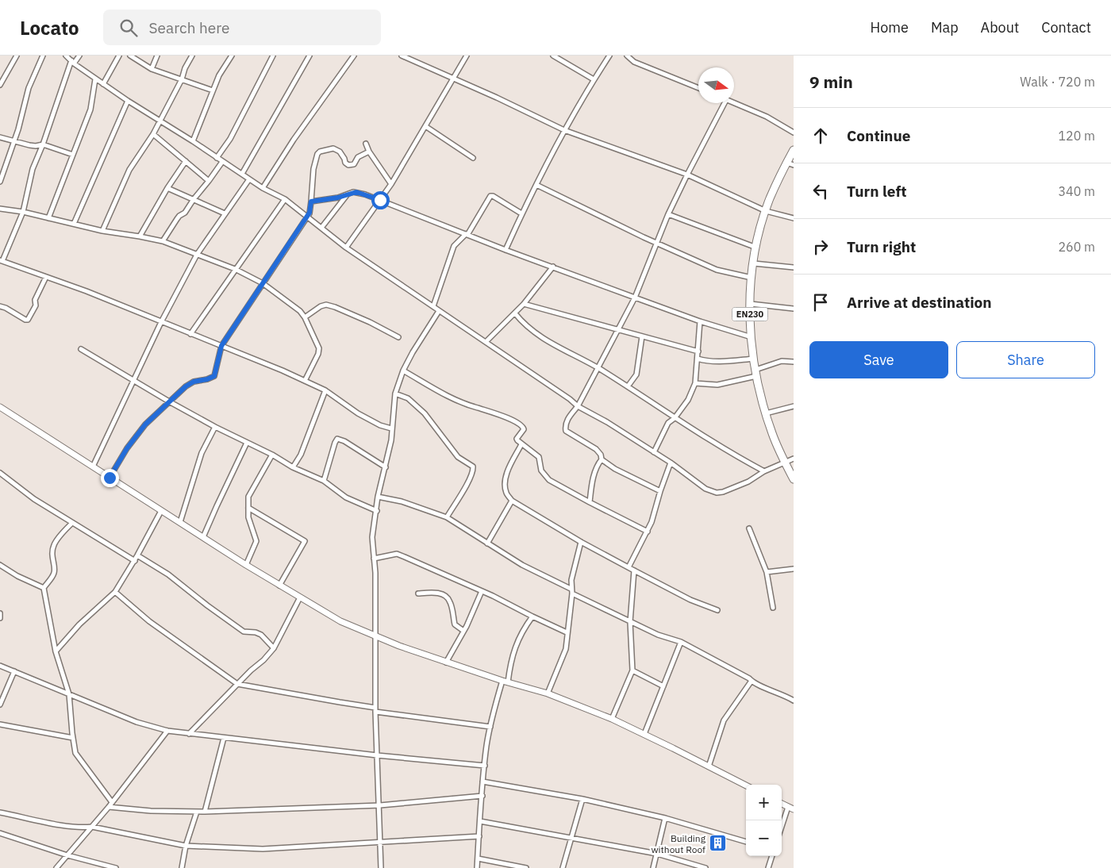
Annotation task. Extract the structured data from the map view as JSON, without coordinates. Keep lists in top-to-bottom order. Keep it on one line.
{"streets":{"main road":["EN230"]},"places":{"building":["Building without Roof"]},"north":"right","page":{"header":"Locato","search":"Search here","nav":["Home","Map","About","Contact"],"heading":["9 min","Walk · 720 m"],"list":[["Continue","120 m"],["Turn left","340 m"],["Turn right","260 m"],"Arrive at destination"],"buttons":["Save","Share"],"map_buttons":["+","−"]}}
